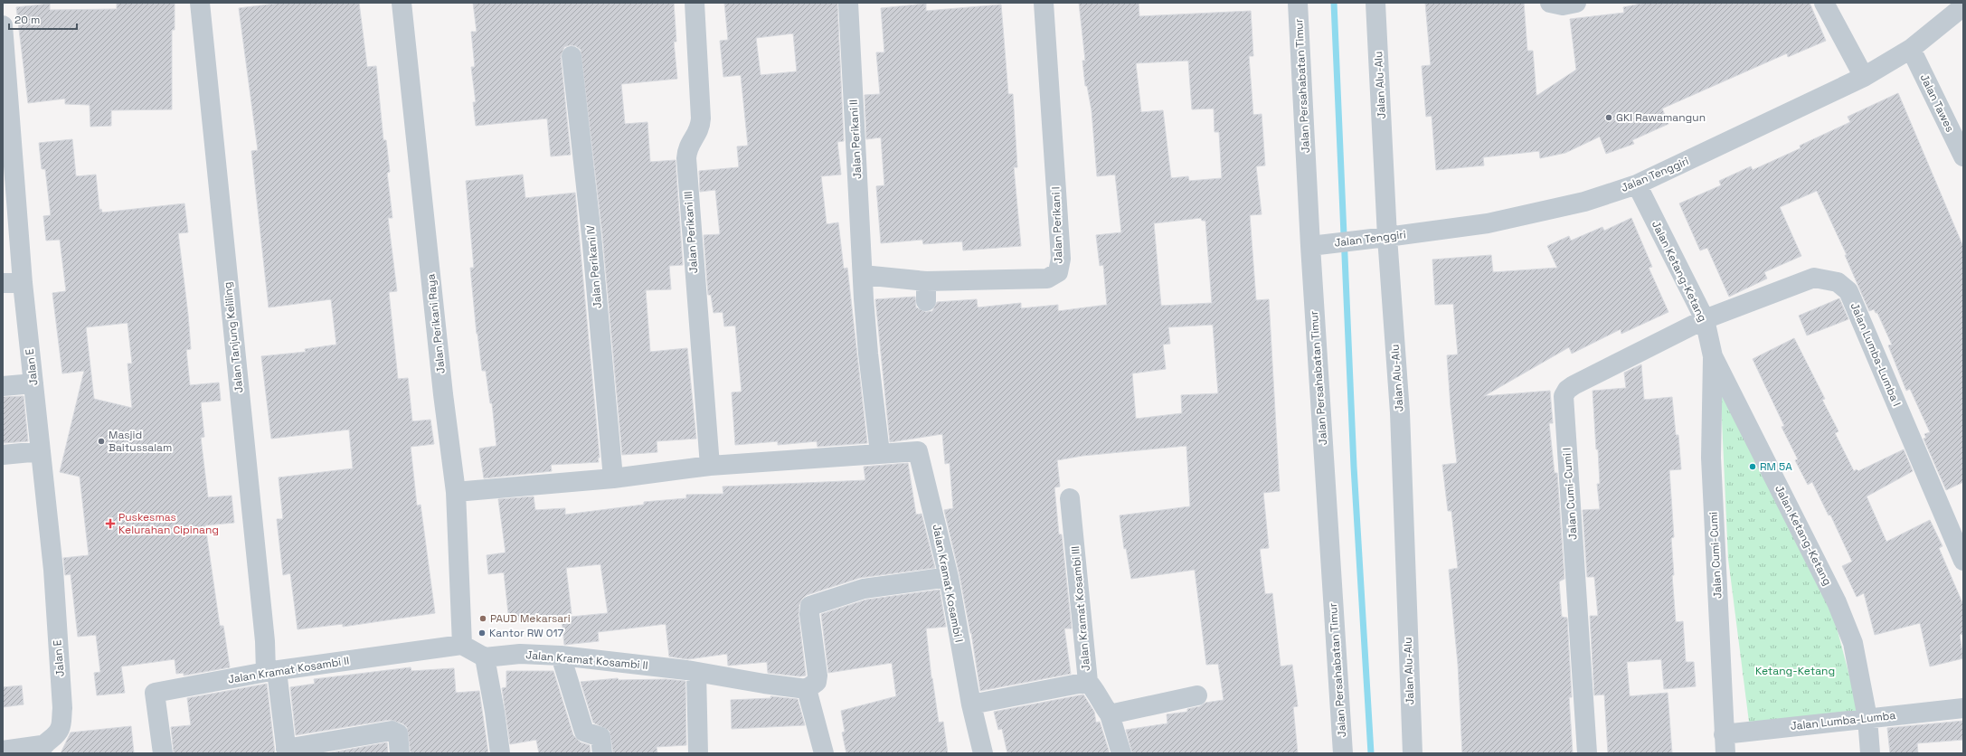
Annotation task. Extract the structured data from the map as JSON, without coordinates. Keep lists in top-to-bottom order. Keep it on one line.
{"streets":{"street":["Jalan Alu-Alu","Jalan Persahabatan Timur","Jalan Tawes","Jalan Perikani II","Jalan Tenggiri","Jalan Perikani I","Jalan Perikani III","Jalan Perikani IV","Jalan Ketang-Ketang","Jalan Perikani Raya","Jalan Tanjung Keliling","Jalan Lumba-Lumba I","Jalan E","Jalan Cumi-Cumi I","Jalan Cumi-Cumi","Jalan Kramat Kosambi I","Jalan Kramat Kosambi III","Jalan Kramat Kosambi II","Jalan Lumba-Lumba"]},"crossings":[["Jalan Alu-Alu","Jalan Tenggiri"],["Jalan Persahabatan Timur","Jalan Tenggiri"],["Jalan Tawes","Jalan Tenggiri"],["Jalan Perikani II","Jalan Perikani I"],["Jalan Perikani II","Jalan Kramat Kosambi I"],["Jalan Tenggiri","Jalan Ketang-Ketang"],["Jalan Ketang-Ketang","Jalan Lumba-Lumba I"],["Jalan Ketang-Ketang","Jalan Cumi-Cumi I"],["Jalan Ketang-Ketang","Jalan Cumi-Cumi"],["Jalan Ketang-Ketang","Jalan Lumba-Lumba"],["Jalan Perikani Raya","Jalan Kramat Kosambi II"],["Jalan Tanjung Keliling","Jalan Kramat Kosambi II"],["Jalan Lumba-Lumba I","Jalan Cumi-Cumi I"],["Jalan Cumi-Cumi","Jalan Lumba-Lumba"],["Jalan Kramat Kosambi I","Jalan Kramat Kosambi III"]],"parks":["Ketang-Ketang"],"places":{"other":["GKI Rawamangun","Masjid Baitussalam","RM 5A","PAUD Mekarsari","Kantor RW 017"],"health":["Puskesmas Kelurahan Cipinang"]},"scale_bar":"20 m"}
